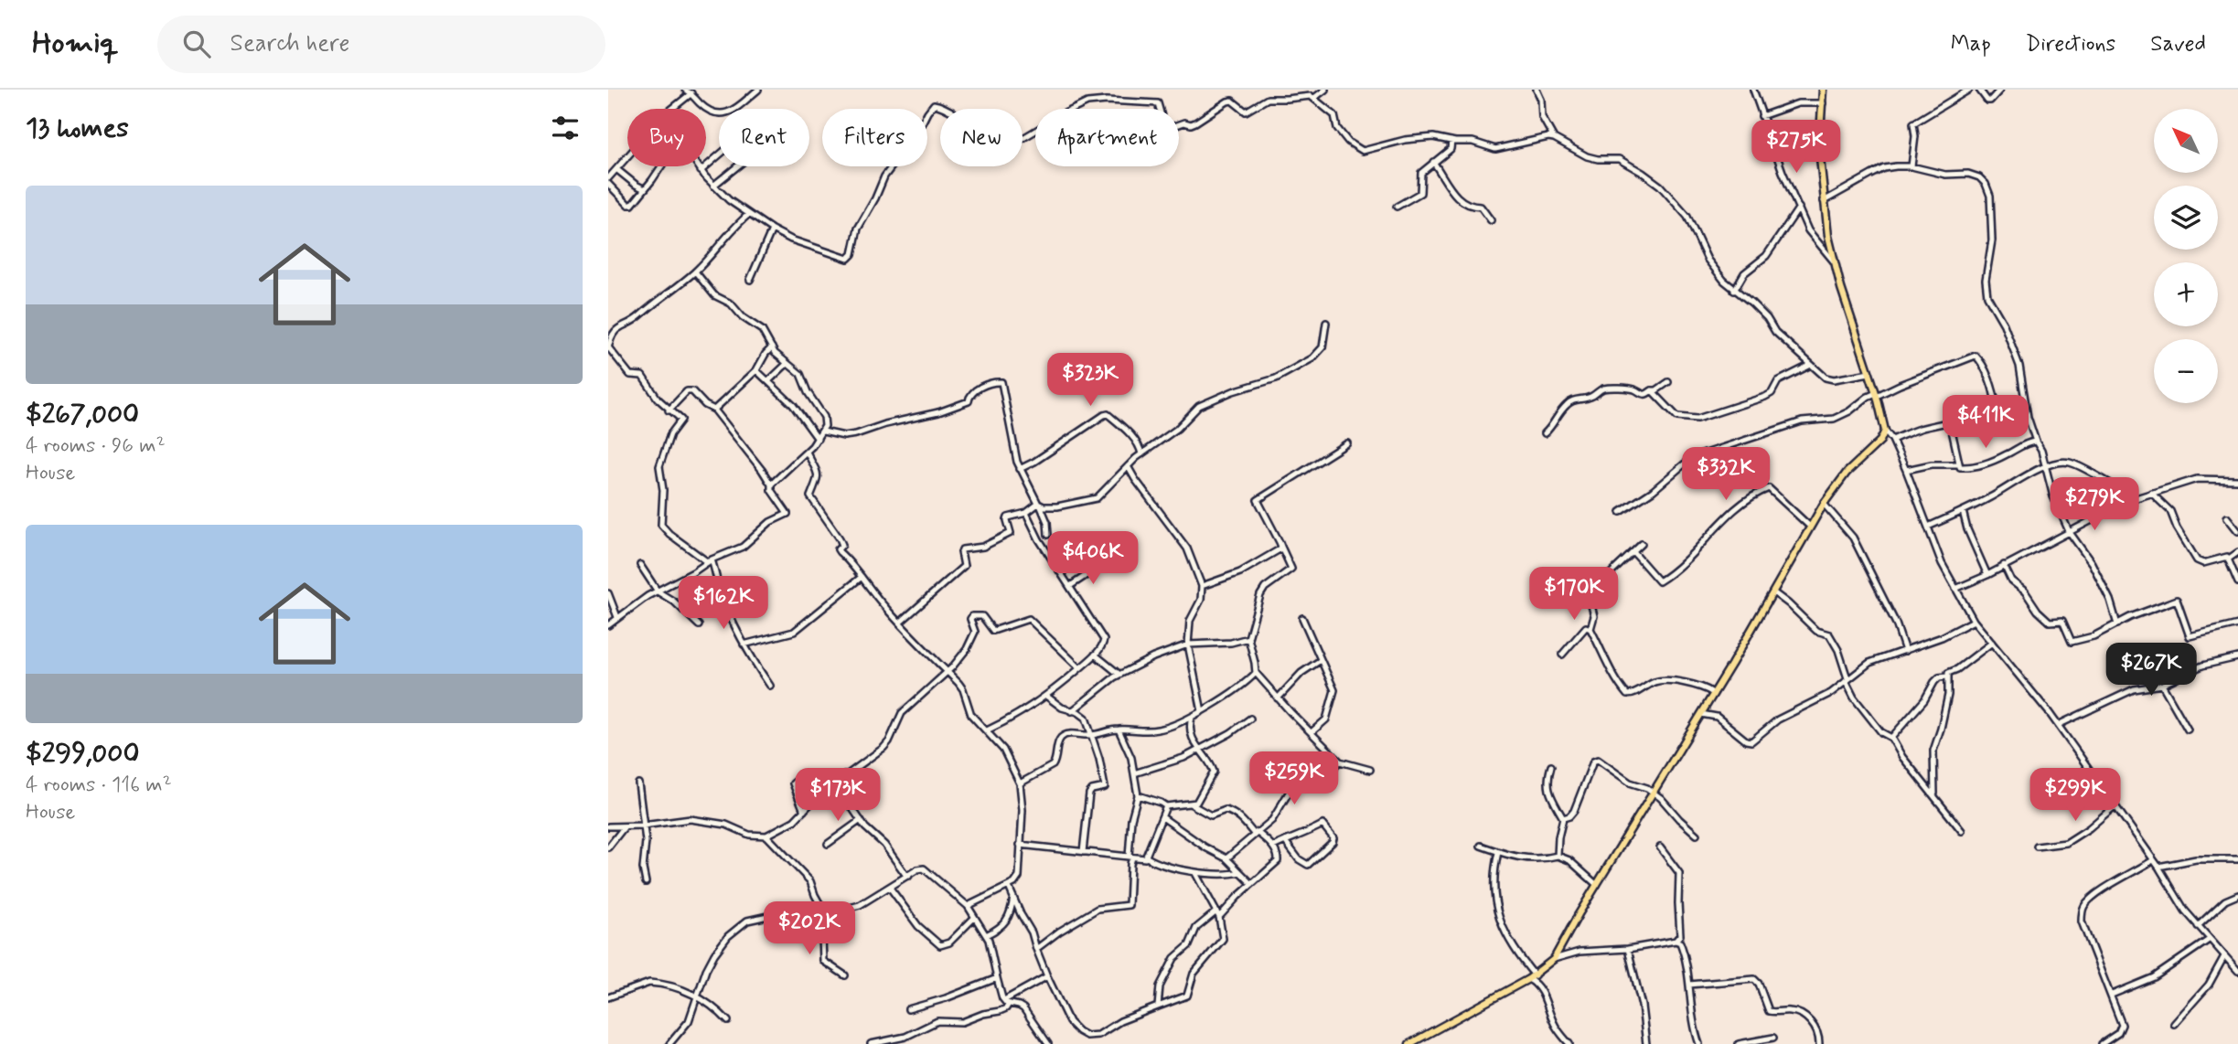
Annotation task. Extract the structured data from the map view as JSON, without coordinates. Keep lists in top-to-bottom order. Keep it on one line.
{"north":"top left","page":{"header":"Homiq","search":"Search here","nav":["Map","Directions","Saved"],"heading":"13 homes","map_buttons":["+","−"],"chip":["Buy","Rent","Filters","New","Apartment"],"price":["$275K","$323K","$411K","$332K","$279K","$406K","$170K","$162K","$267K","$259K","$173K","$299K","$202K"],"list":[{"name":"$267,000","note":"4 rooms · 96 m² · House"},{"name":"$299,000","note":"4 rooms · 116 m² · House"}]}}
